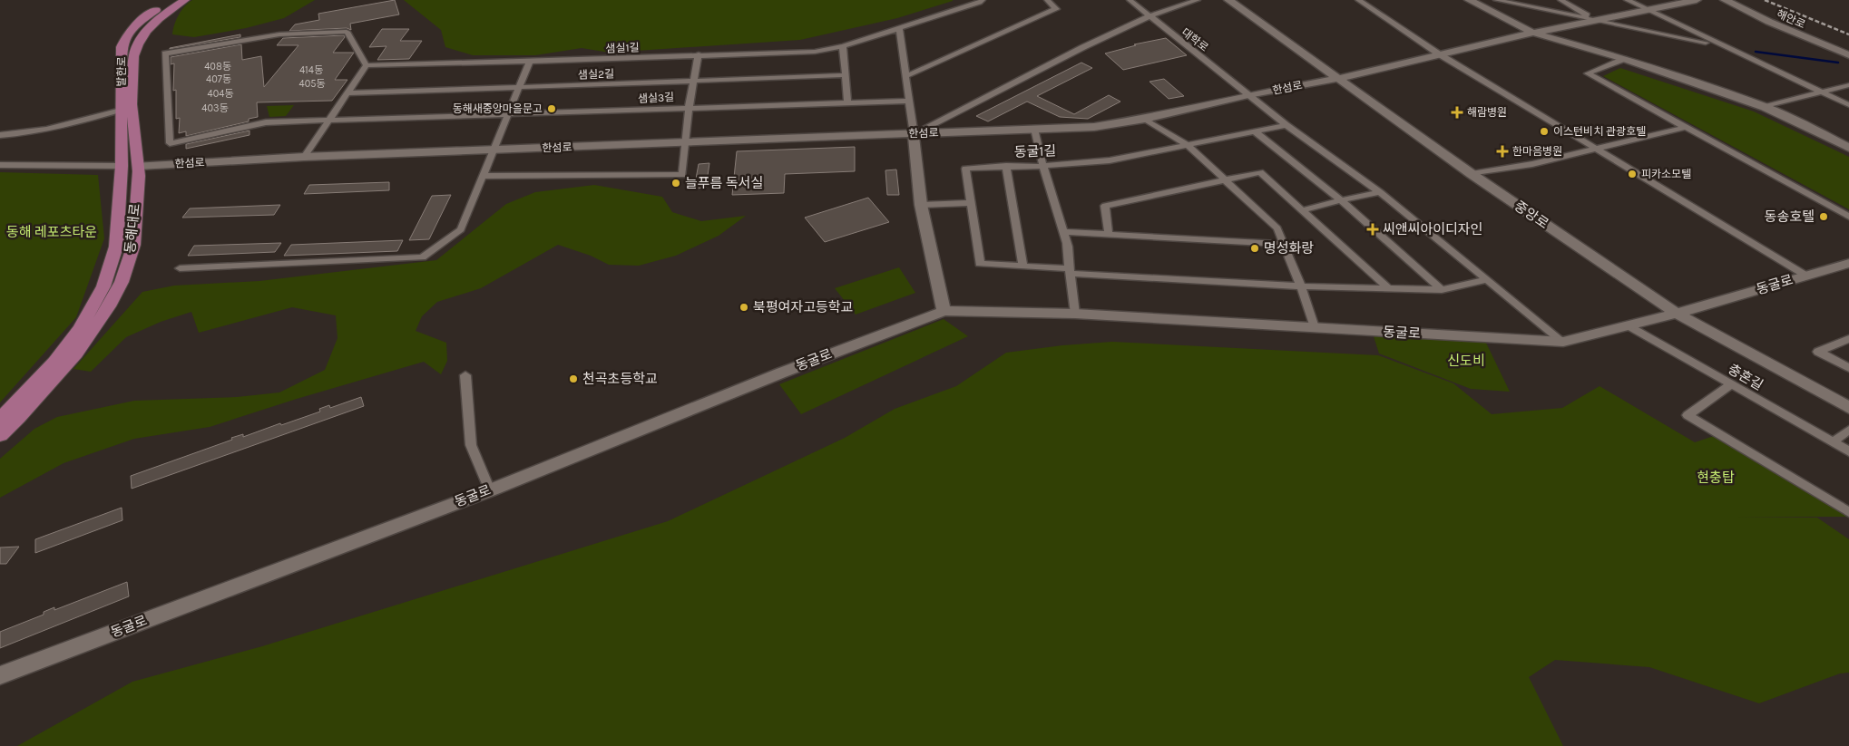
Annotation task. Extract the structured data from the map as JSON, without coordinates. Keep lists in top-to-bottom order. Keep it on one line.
{"streets":{"main road":["발한로","동해대로"],"street":["해안로","대학로","샘실1길","샘실2길","한섬로","샘실3길","동굴1길","중앙로","동굴로","충혼길"]},"crossings":[["대학로","한섬로"],["대학로","동굴1길"],["대학로","동굴로"],["샘실1길","샘실3길"],["발한로","동해대로"],["한섬로","중앙로"],["한섬로","동해대로"],["중앙로","동굴로"],["동굴로","충혼길"]],"parks":["동해 레포츠타운","신도비","현충탑"],"places":{"other":["동해새중앙마을문고","이스턴비치 관광호텔","피카소모텔","늘푸름 독서실","동송호텔","명성화랑","북평여자고등학교","천곡초등학교"],"health":["해람병원","한마음병원","씨앤씨아이디자인"]},"house_numbers":["408동","414동","407동","405동","404동","403동"]}
